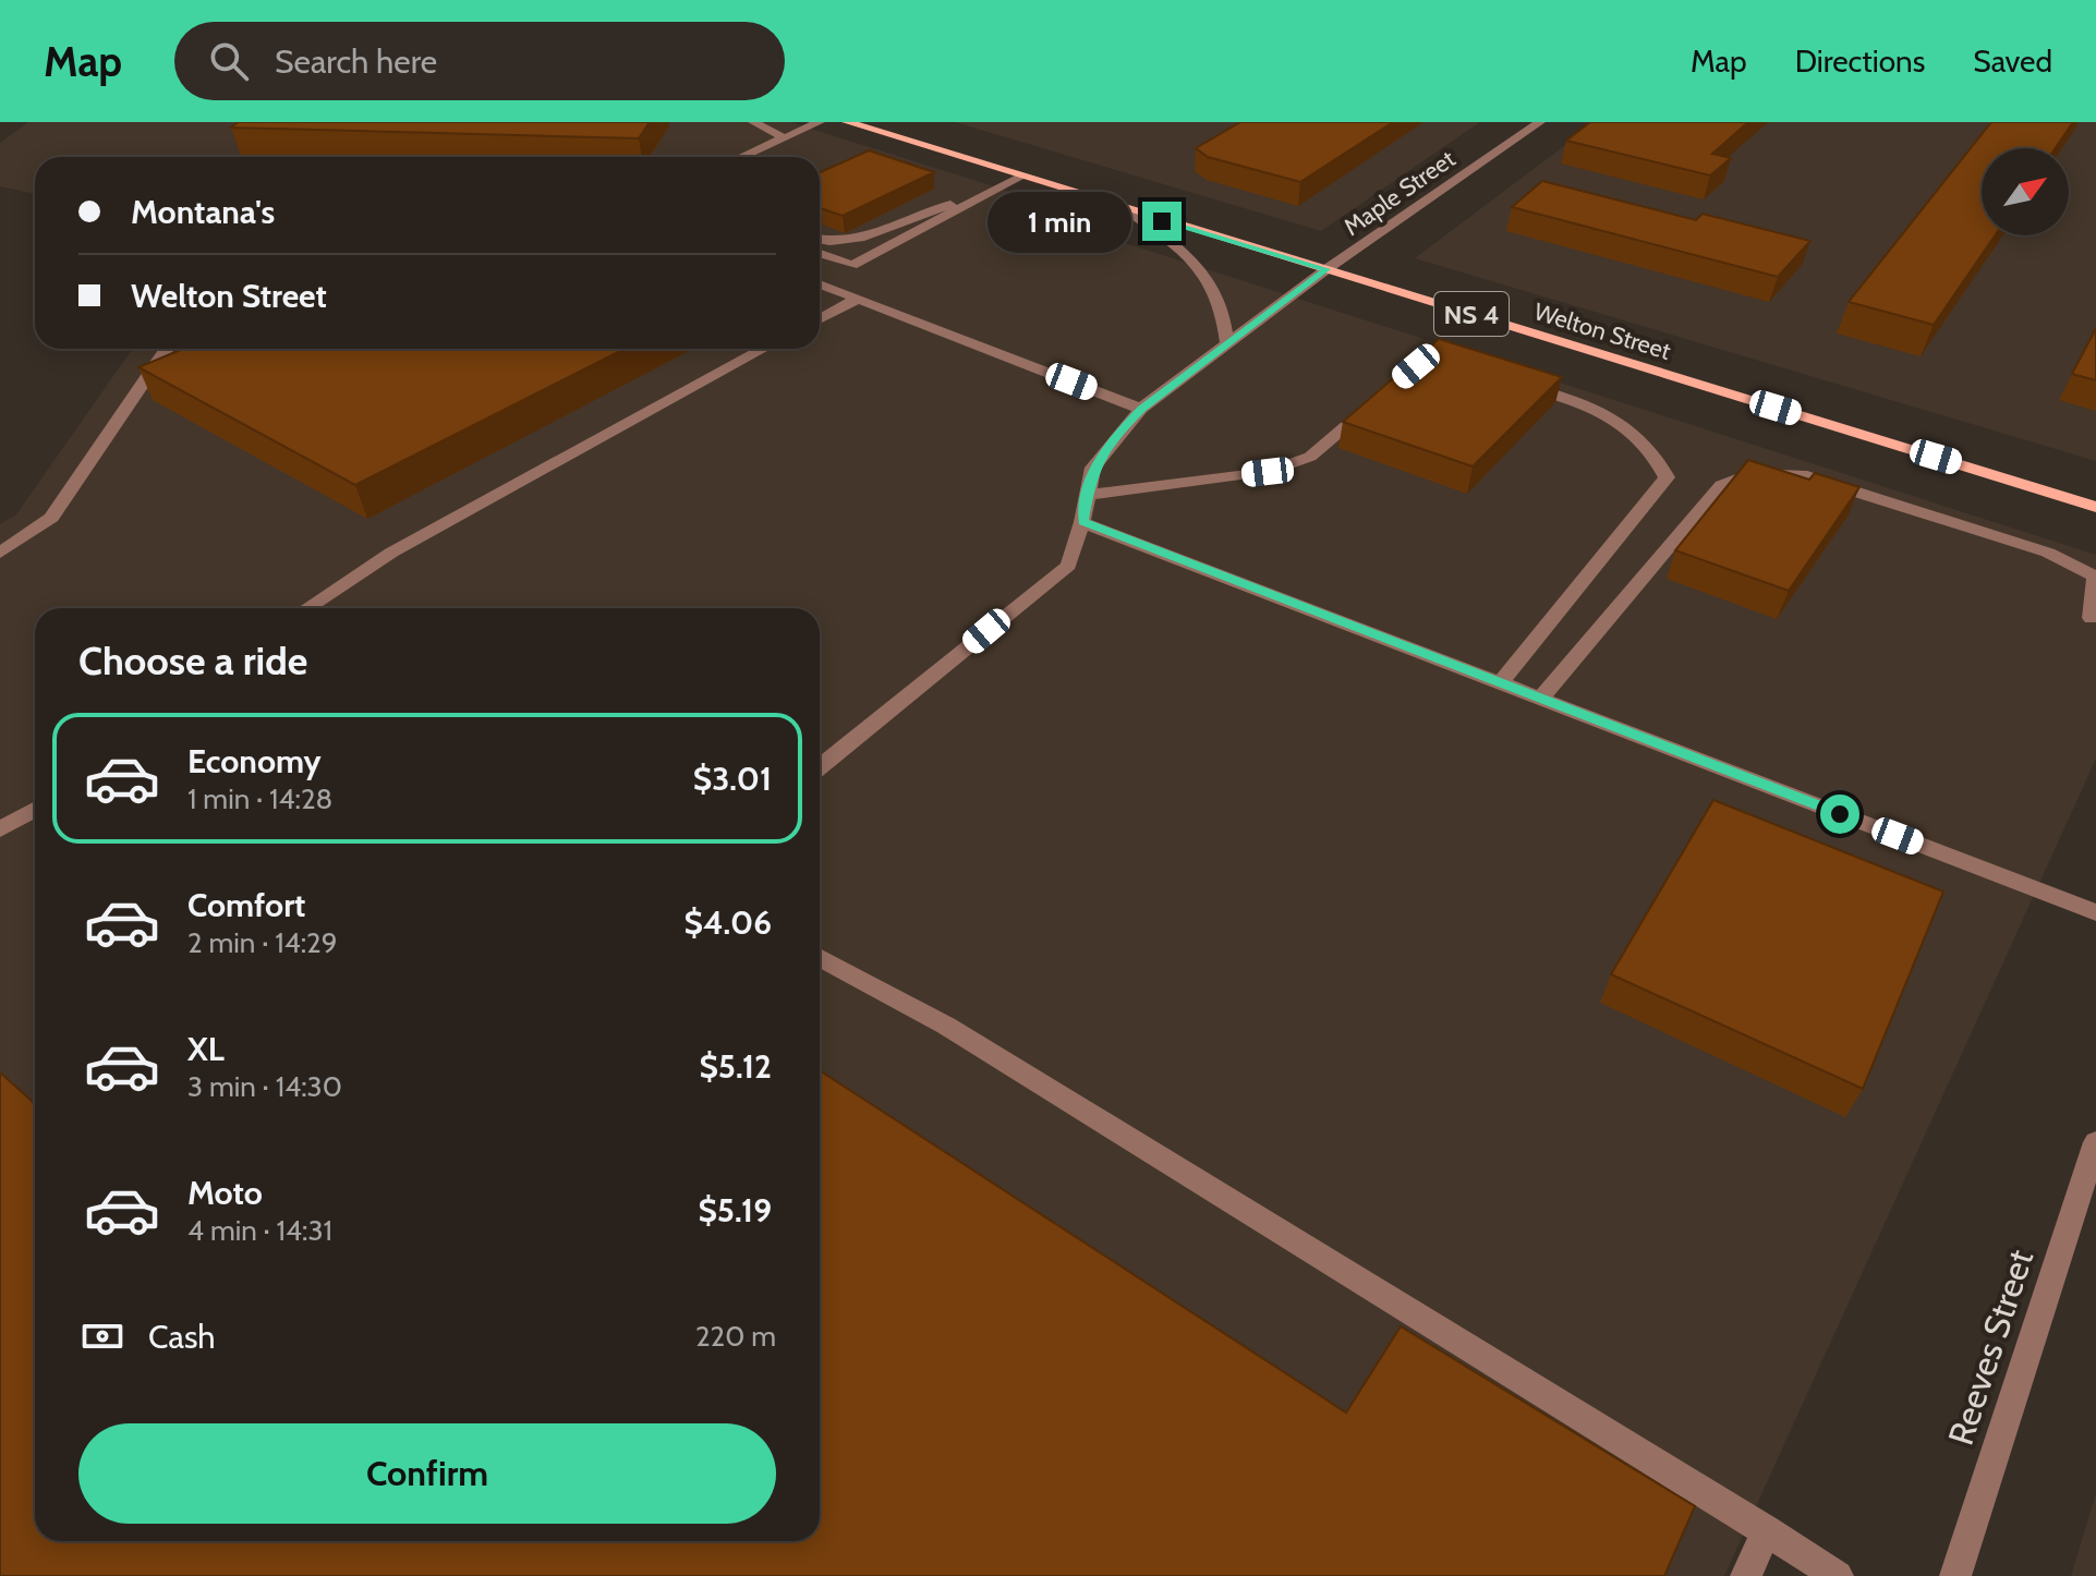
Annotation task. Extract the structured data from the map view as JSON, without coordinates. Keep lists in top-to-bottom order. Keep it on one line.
{"streets":{"main road":["NS 4","Welton Street"],"street":["Maple Street","Reeves Street"]},"crossings":[["Maple Street","Welton Street"]],"north":"top right","page":{"header":"Map","search":"Search here","nav":["Map","Directions","Saved"],"banner":["Montana's","Welton Street"],"bubble":"1 min","heading":"Choose a ride","list":[{"name":"Economy","note":"1 min · 14:28","value":"$3.01"},{"name":"Comfort","note":"2 min · 14:29","value":"$4.06"},{"name":"XL","note":"3 min · 14:30","value":"$5.12"},{"name":"Moto","note":"4 min · 14:31","value":"$5.19"}],"pay":["Cash","220 m"],"buttons":"Confirm"}}
